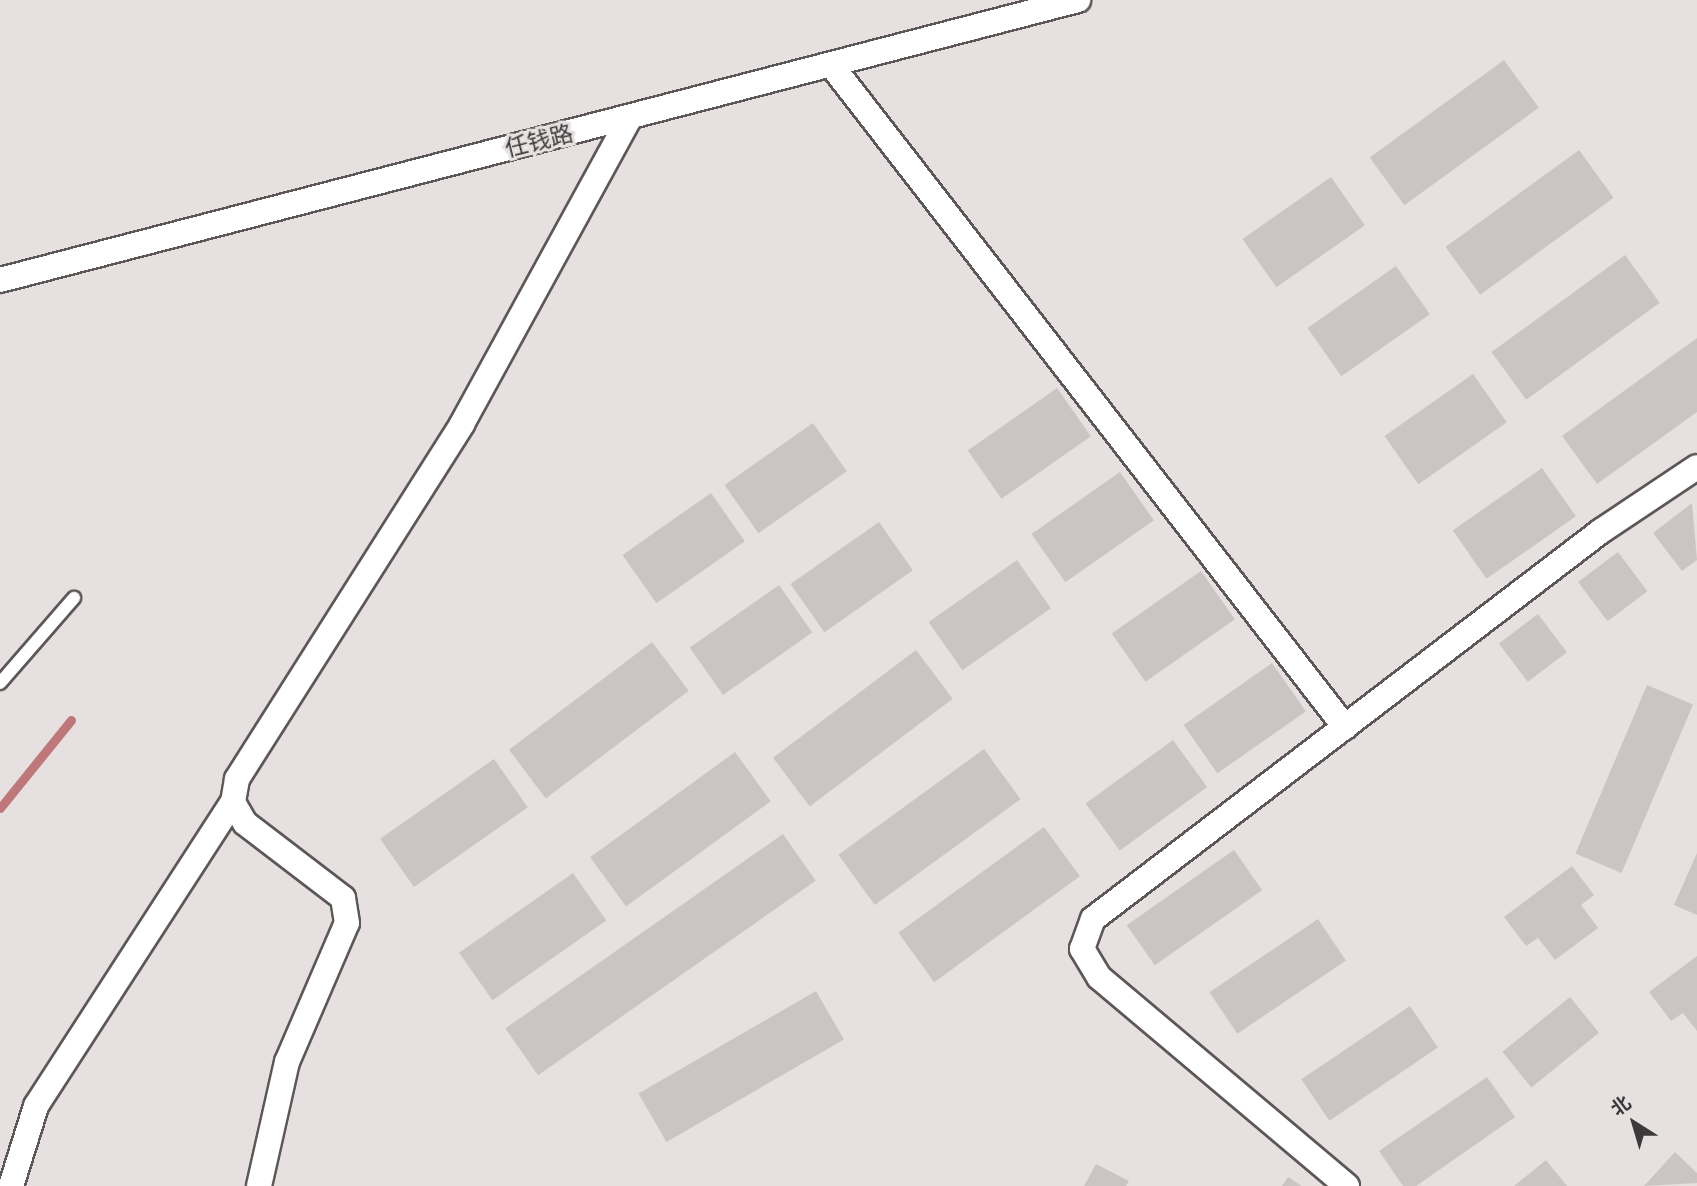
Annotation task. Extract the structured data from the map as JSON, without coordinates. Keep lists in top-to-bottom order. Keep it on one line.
{"streets":{"street":["任钱路"]},"north":"top left"}
